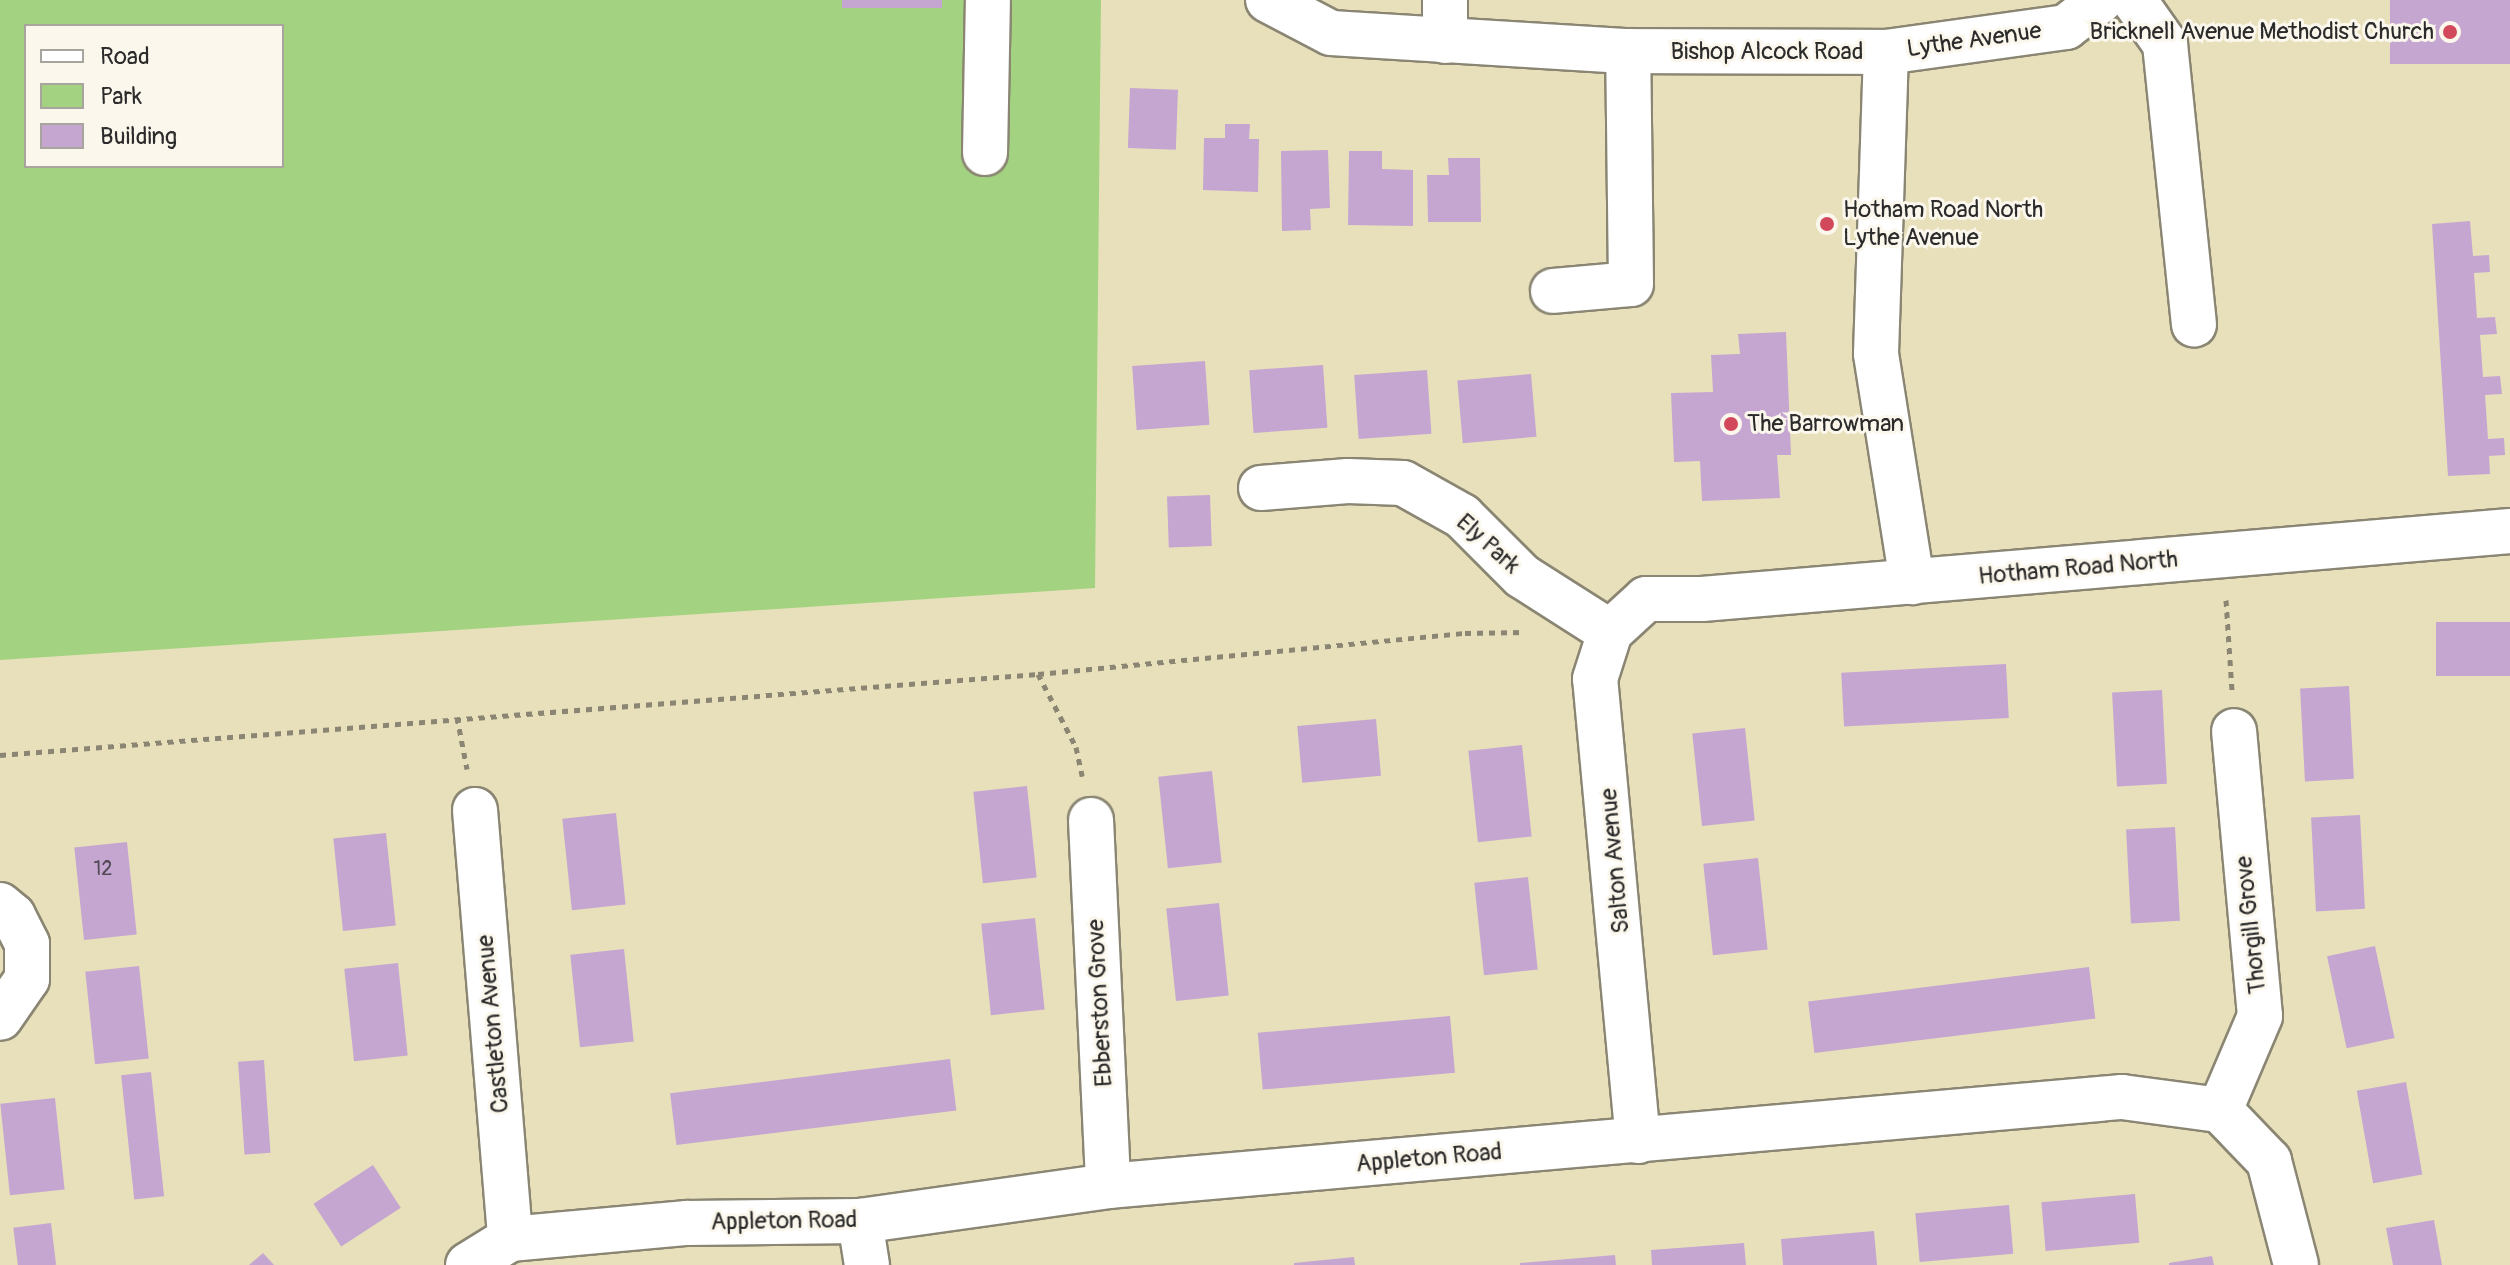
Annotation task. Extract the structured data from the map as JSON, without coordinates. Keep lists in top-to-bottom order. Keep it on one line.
{"streets":{"street":["Lythe Avenue","Bishop Alcock Road","Ely Park","Hotham Road North","Salton Avenue","Thorgill Grove","Ebberston Grove","Castleton Avenue","Appleton Road"]},"crossings":[["Lythe Avenue","Bishop Alcock Road"],["Bishop Alcock Road","Hotham Road North"],["Ely Park","Salton Avenue"],["Hotham Road North","Salton Avenue"],["Salton Avenue","Appleton Road"],["Thorgill Grove","Appleton Road"],["Ebberston Grove","Appleton Road"],["Castleton Avenue","Appleton Road"]],"places":["Bricknell Avenue Methodist Church","Hotham Road North Lythe Avenue","The Barrowman"],"house_numbers":["12"],"legend":["Road","Park","Building"]}
